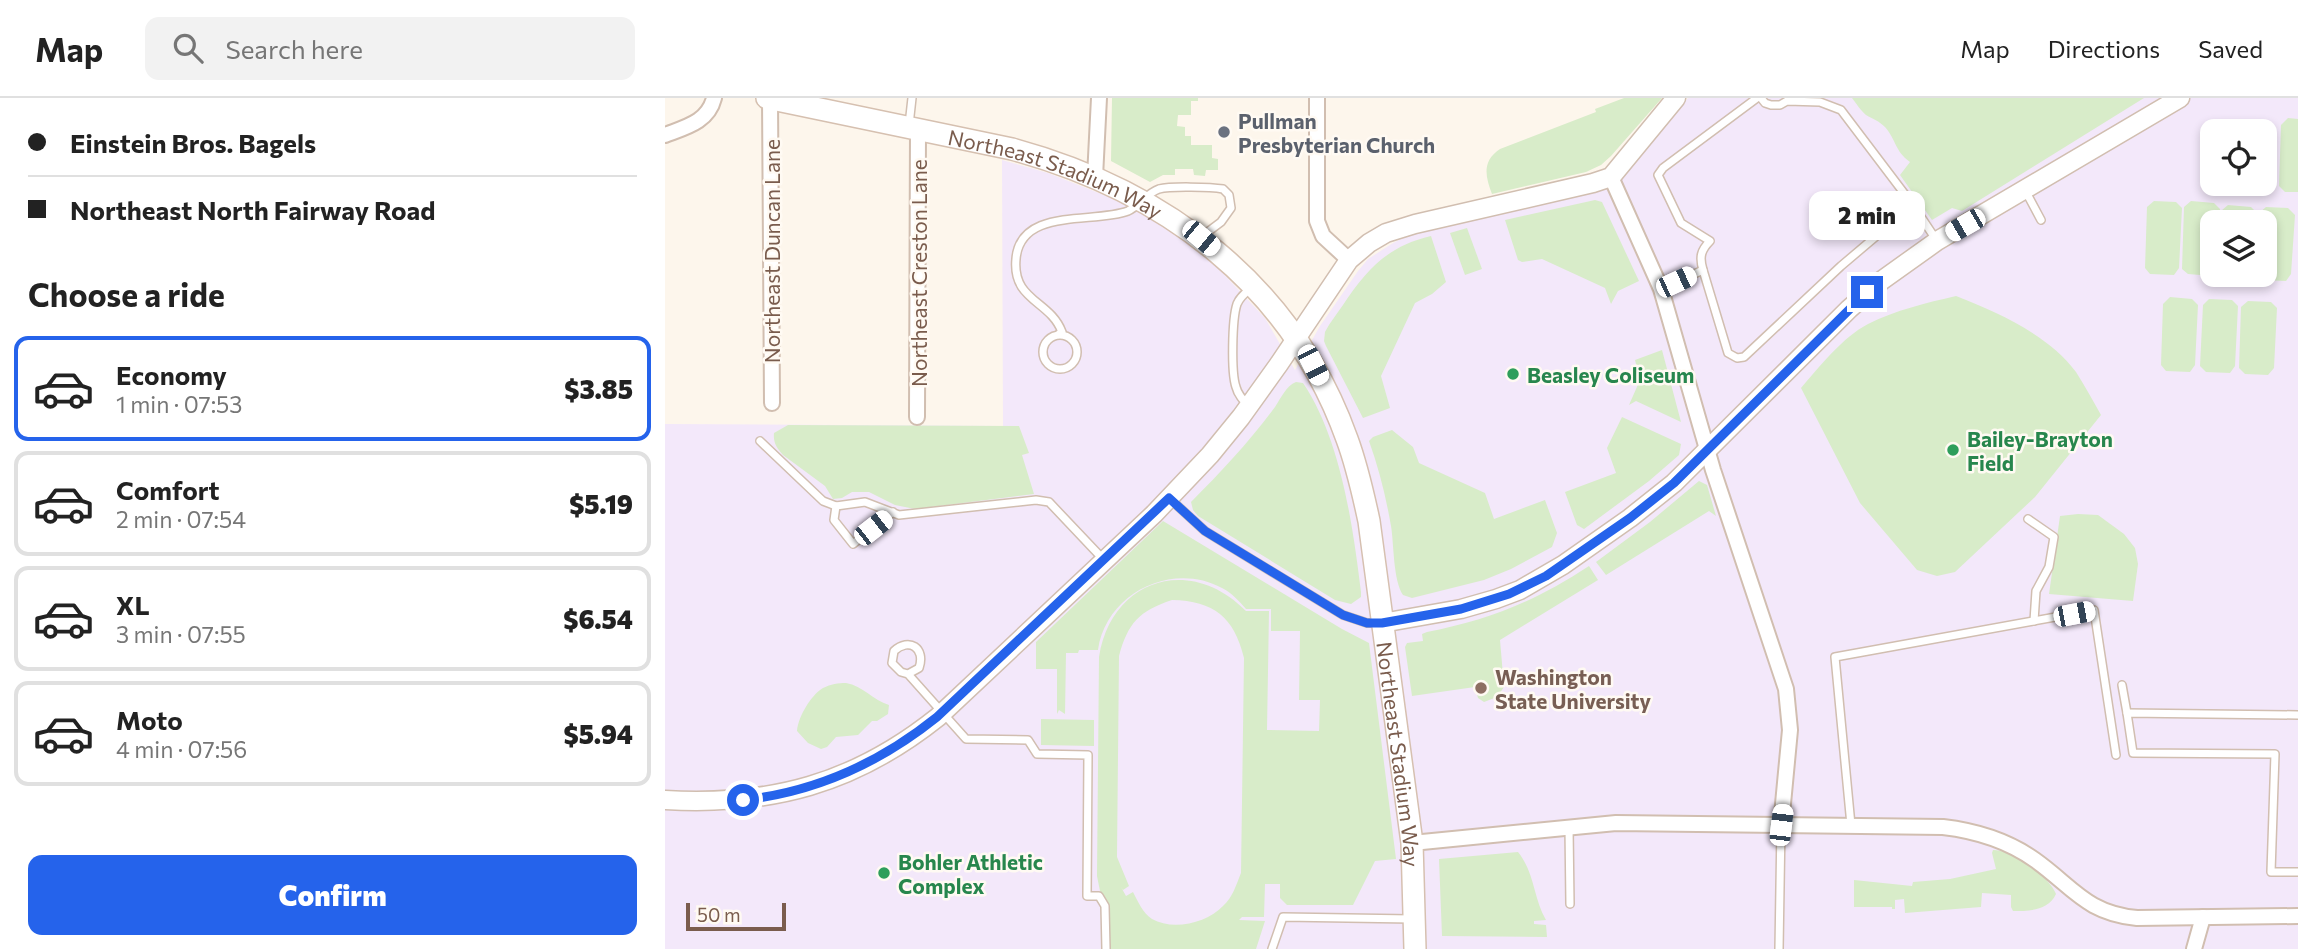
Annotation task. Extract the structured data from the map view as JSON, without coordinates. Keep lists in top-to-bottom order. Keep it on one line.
{"streets":{"main road":["Northeast Stadium Way"],"street":["Northeast Duncan Lane","Northeast Creston Lane"]},"crossings":[["Northeast Stadium Way","Northeast Duncan Lane"],["Northeast Stadium Way","Northeast Creston Lane"]],"places":["Pullman Presbyterian Church","Beasley Coliseum","Bailey-Brayton Field","Washington State University","Bohler Athletic Complex"],"scale_bar":"50 m","page":{"header":"Map","search":"Search here","nav":["Map","Directions","Saved"],"banner":["Einstein Bros. Bagels","Northeast North Fairway Road"],"bubble":"2 min","heading":"Choose a ride","list":[{"name":"Economy","note":"1 min · 07:53","value":"$3.85"},{"name":"Comfort","note":"2 min · 07:54","value":"$5.19"},{"name":"XL","note":"3 min · 07:55","value":"$6.54"},{"name":"Moto","note":"4 min · 07:56","value":"$5.94"}],"buttons":"Confirm","scale":"50 m"}}
